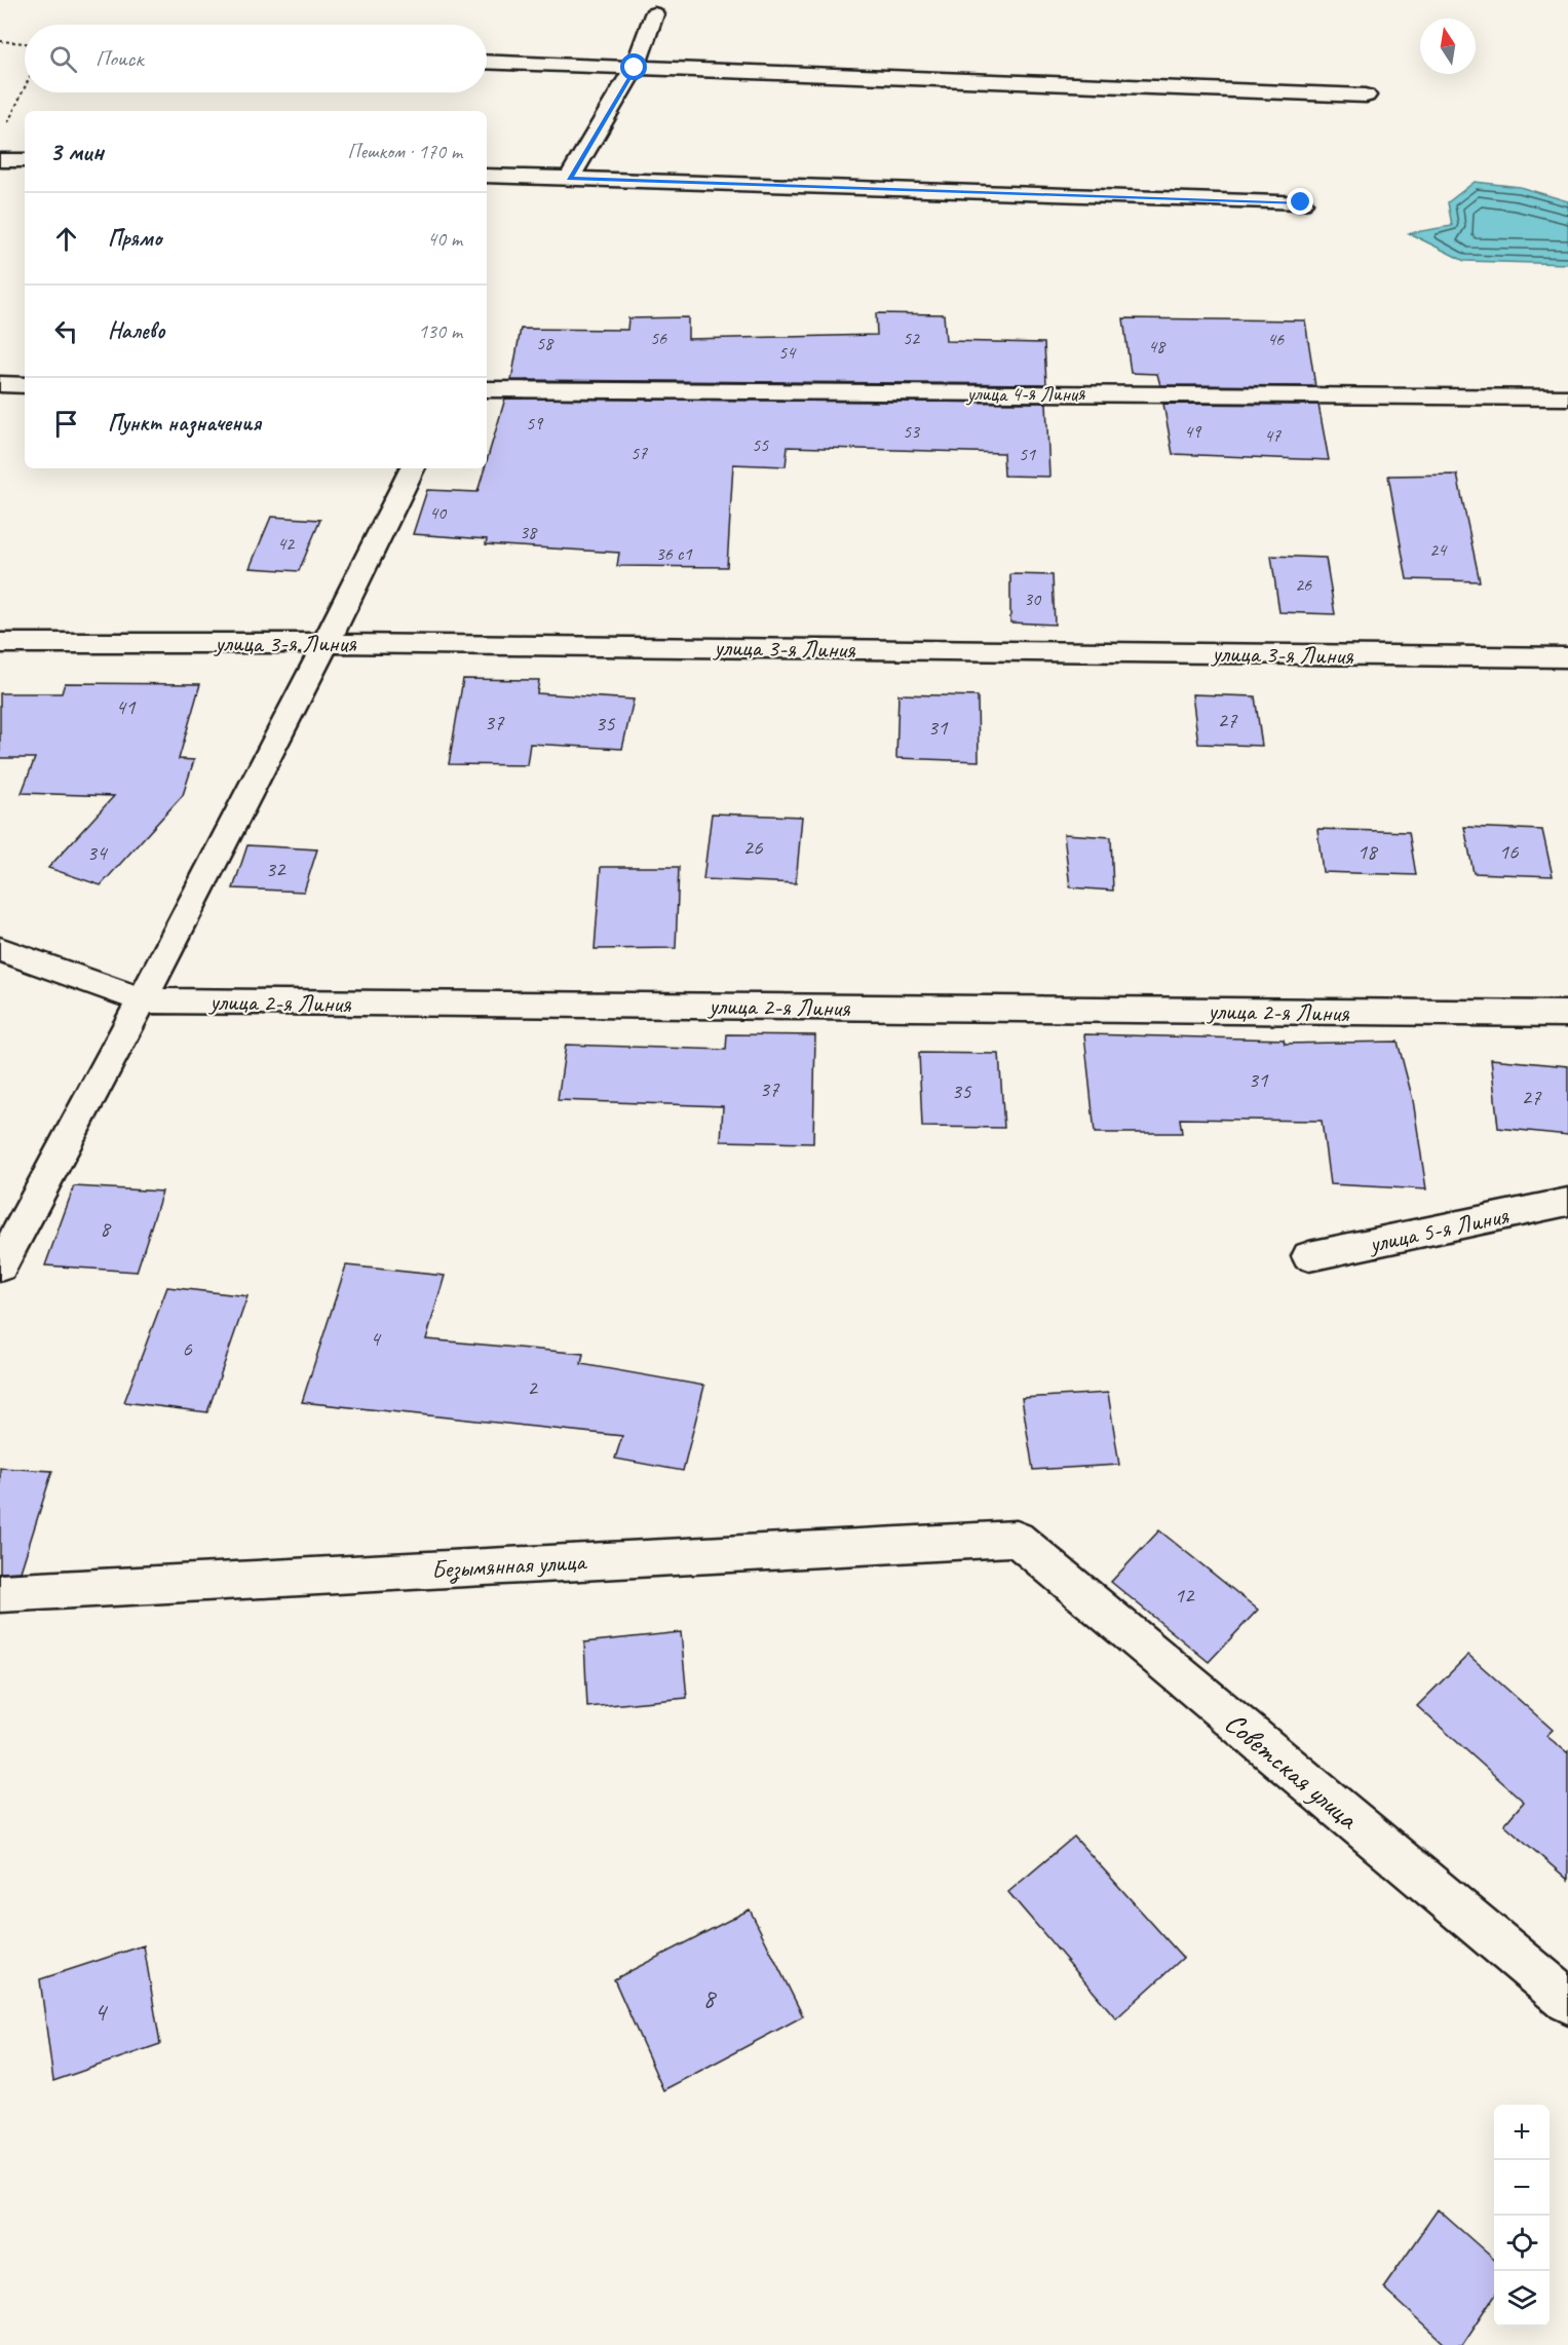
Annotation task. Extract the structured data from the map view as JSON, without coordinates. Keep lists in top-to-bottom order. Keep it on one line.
{"streets":{"street":["улица 4-я Линия","улица 3-я Линия","улица 2-я Линия","улица 5-я Линия","Безымянная улица","Советская улица"]},"crossings":[["Безымянная улица","Советская улица"]],"house_numbers":["56","52","46","58","48","54","59","53","49","47","55","57","51","40","38","42","24","36 с1","26","30","41","27","37","35","31","26","18","16","34","32","31","37","35","27","8","4","6","2","12","8","4"],"north":"top","page":{"search":"Поиск","heading":["3 мин","Пешком · 170 m"],"list":[["Прямо","40 m"],["Налево","130 m"],"Пункт назначения"],"map_buttons":["+","−"]}}
